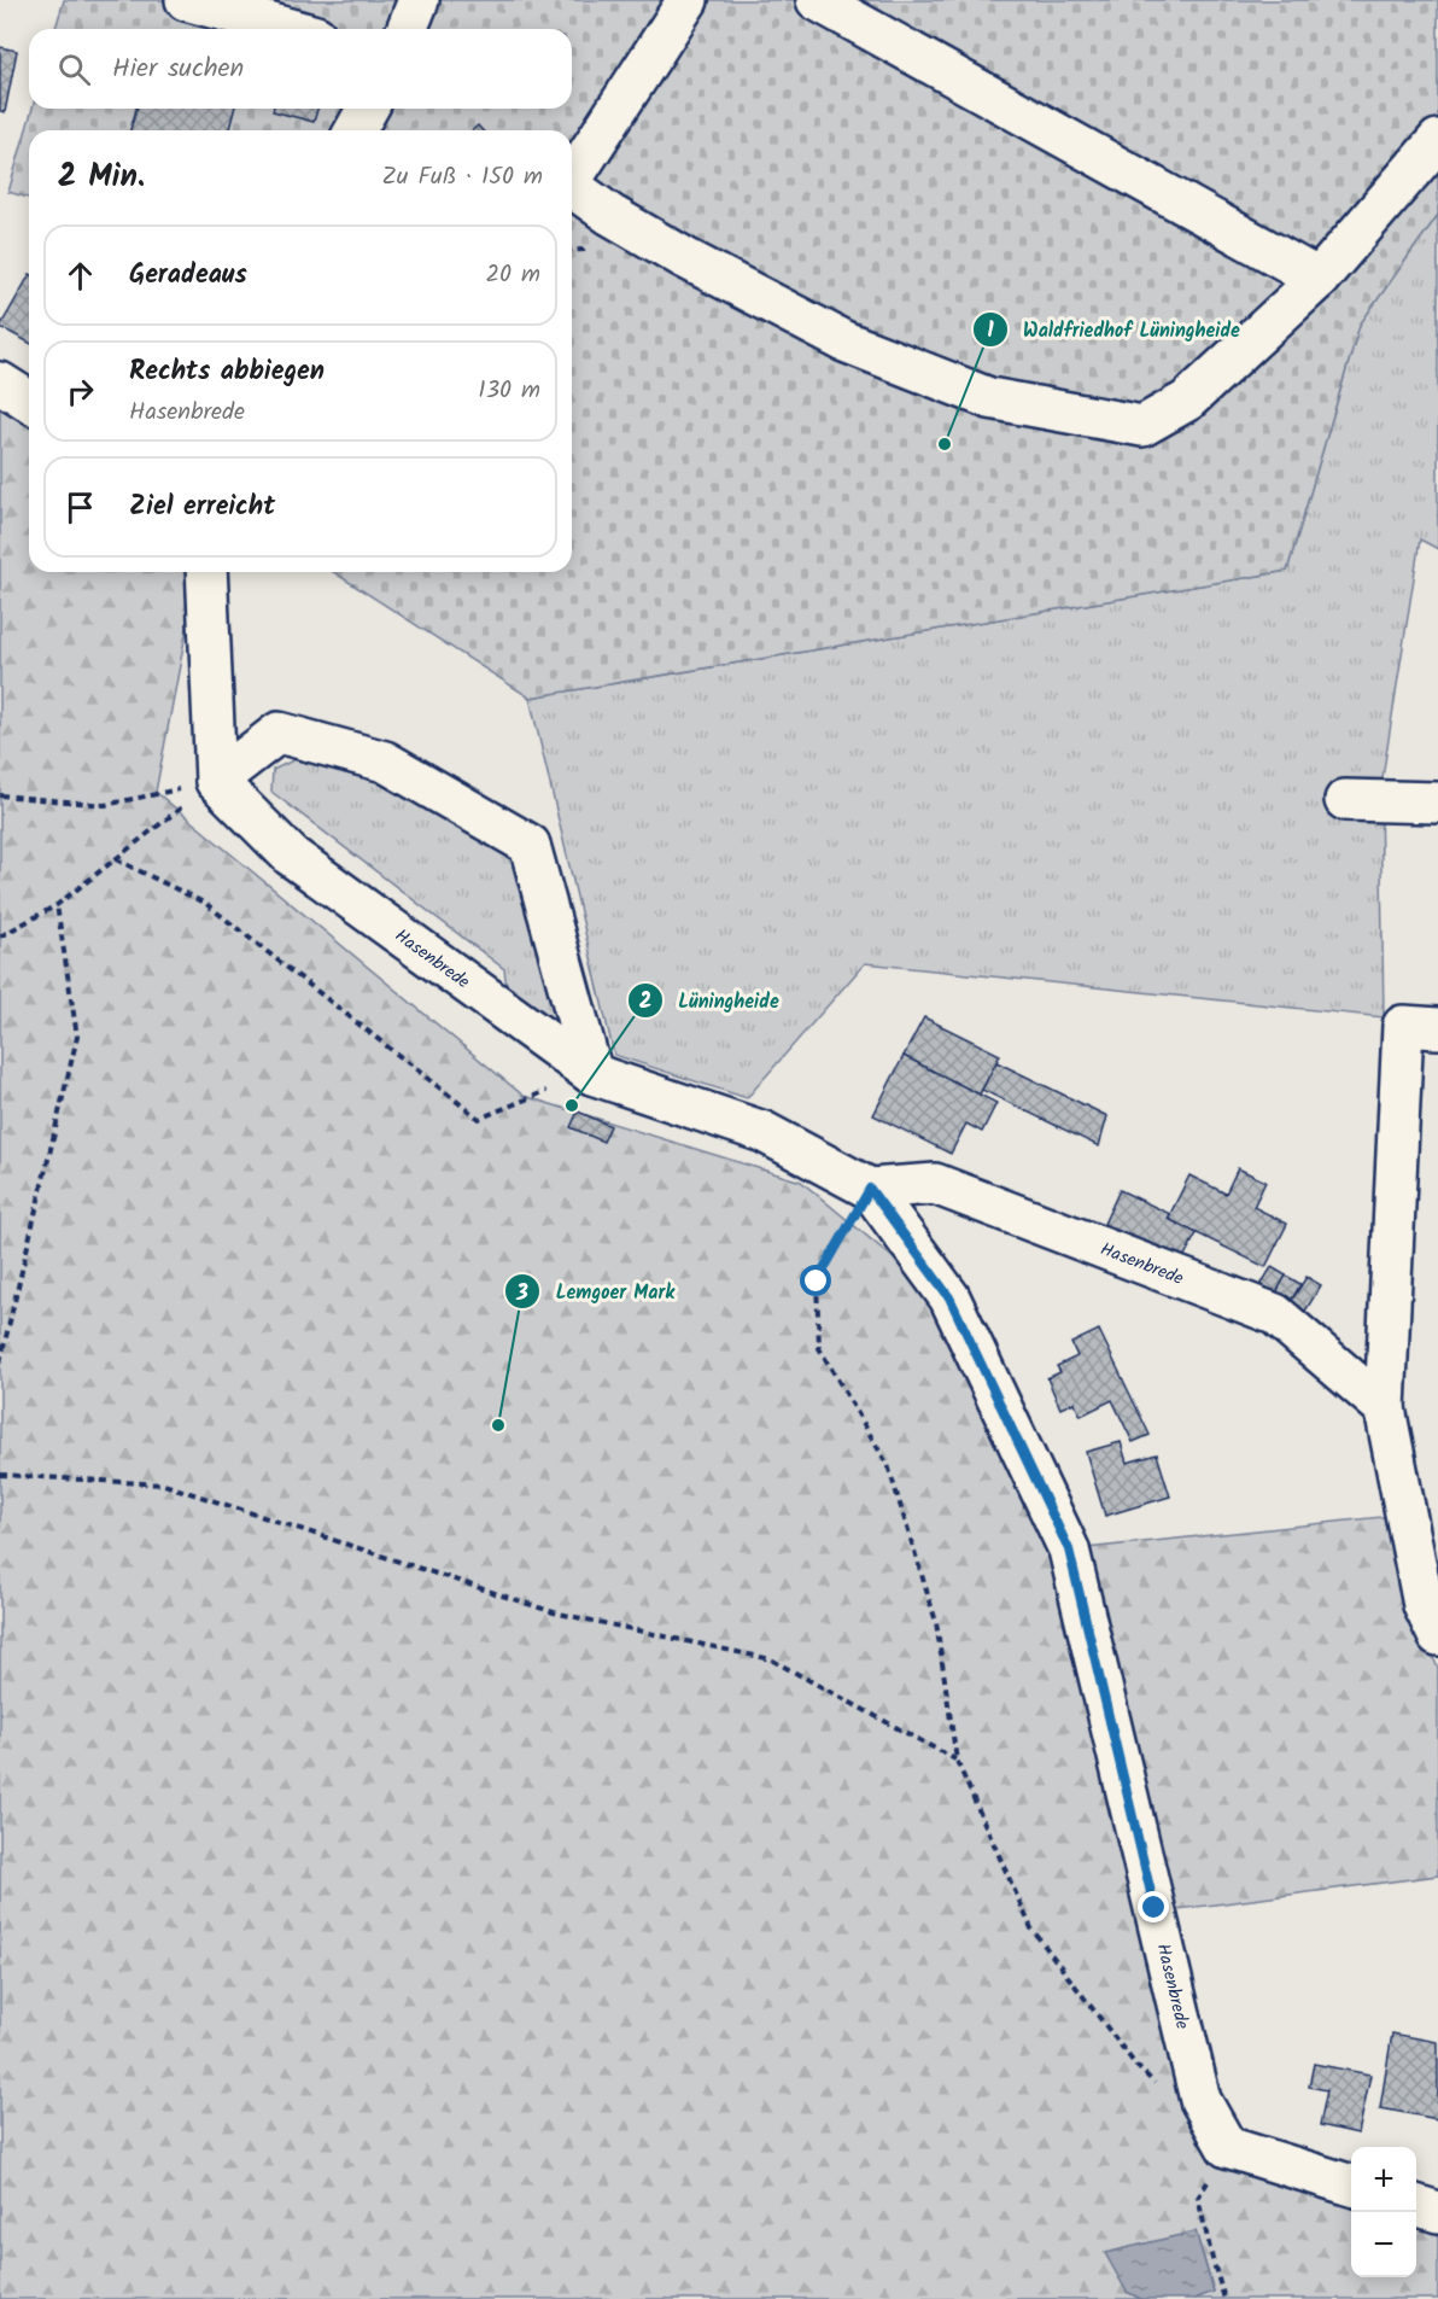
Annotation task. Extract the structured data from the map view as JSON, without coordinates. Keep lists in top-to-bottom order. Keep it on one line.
{"streets":{"street":["Hasenbrede"]},"places":["Waldfriedhof Lüningheide","Lüningheide","Lemgoer Mark"],"page":{"search":"Hier suchen","heading":["2 Min.","Zu Fuß · 150 m"],"list":[["Geradeaus","20 m"],["Rechts abbiegen","Hasenbrede","130 m"],"Ziel erreicht"],"map_buttons":["+","−"]}}
